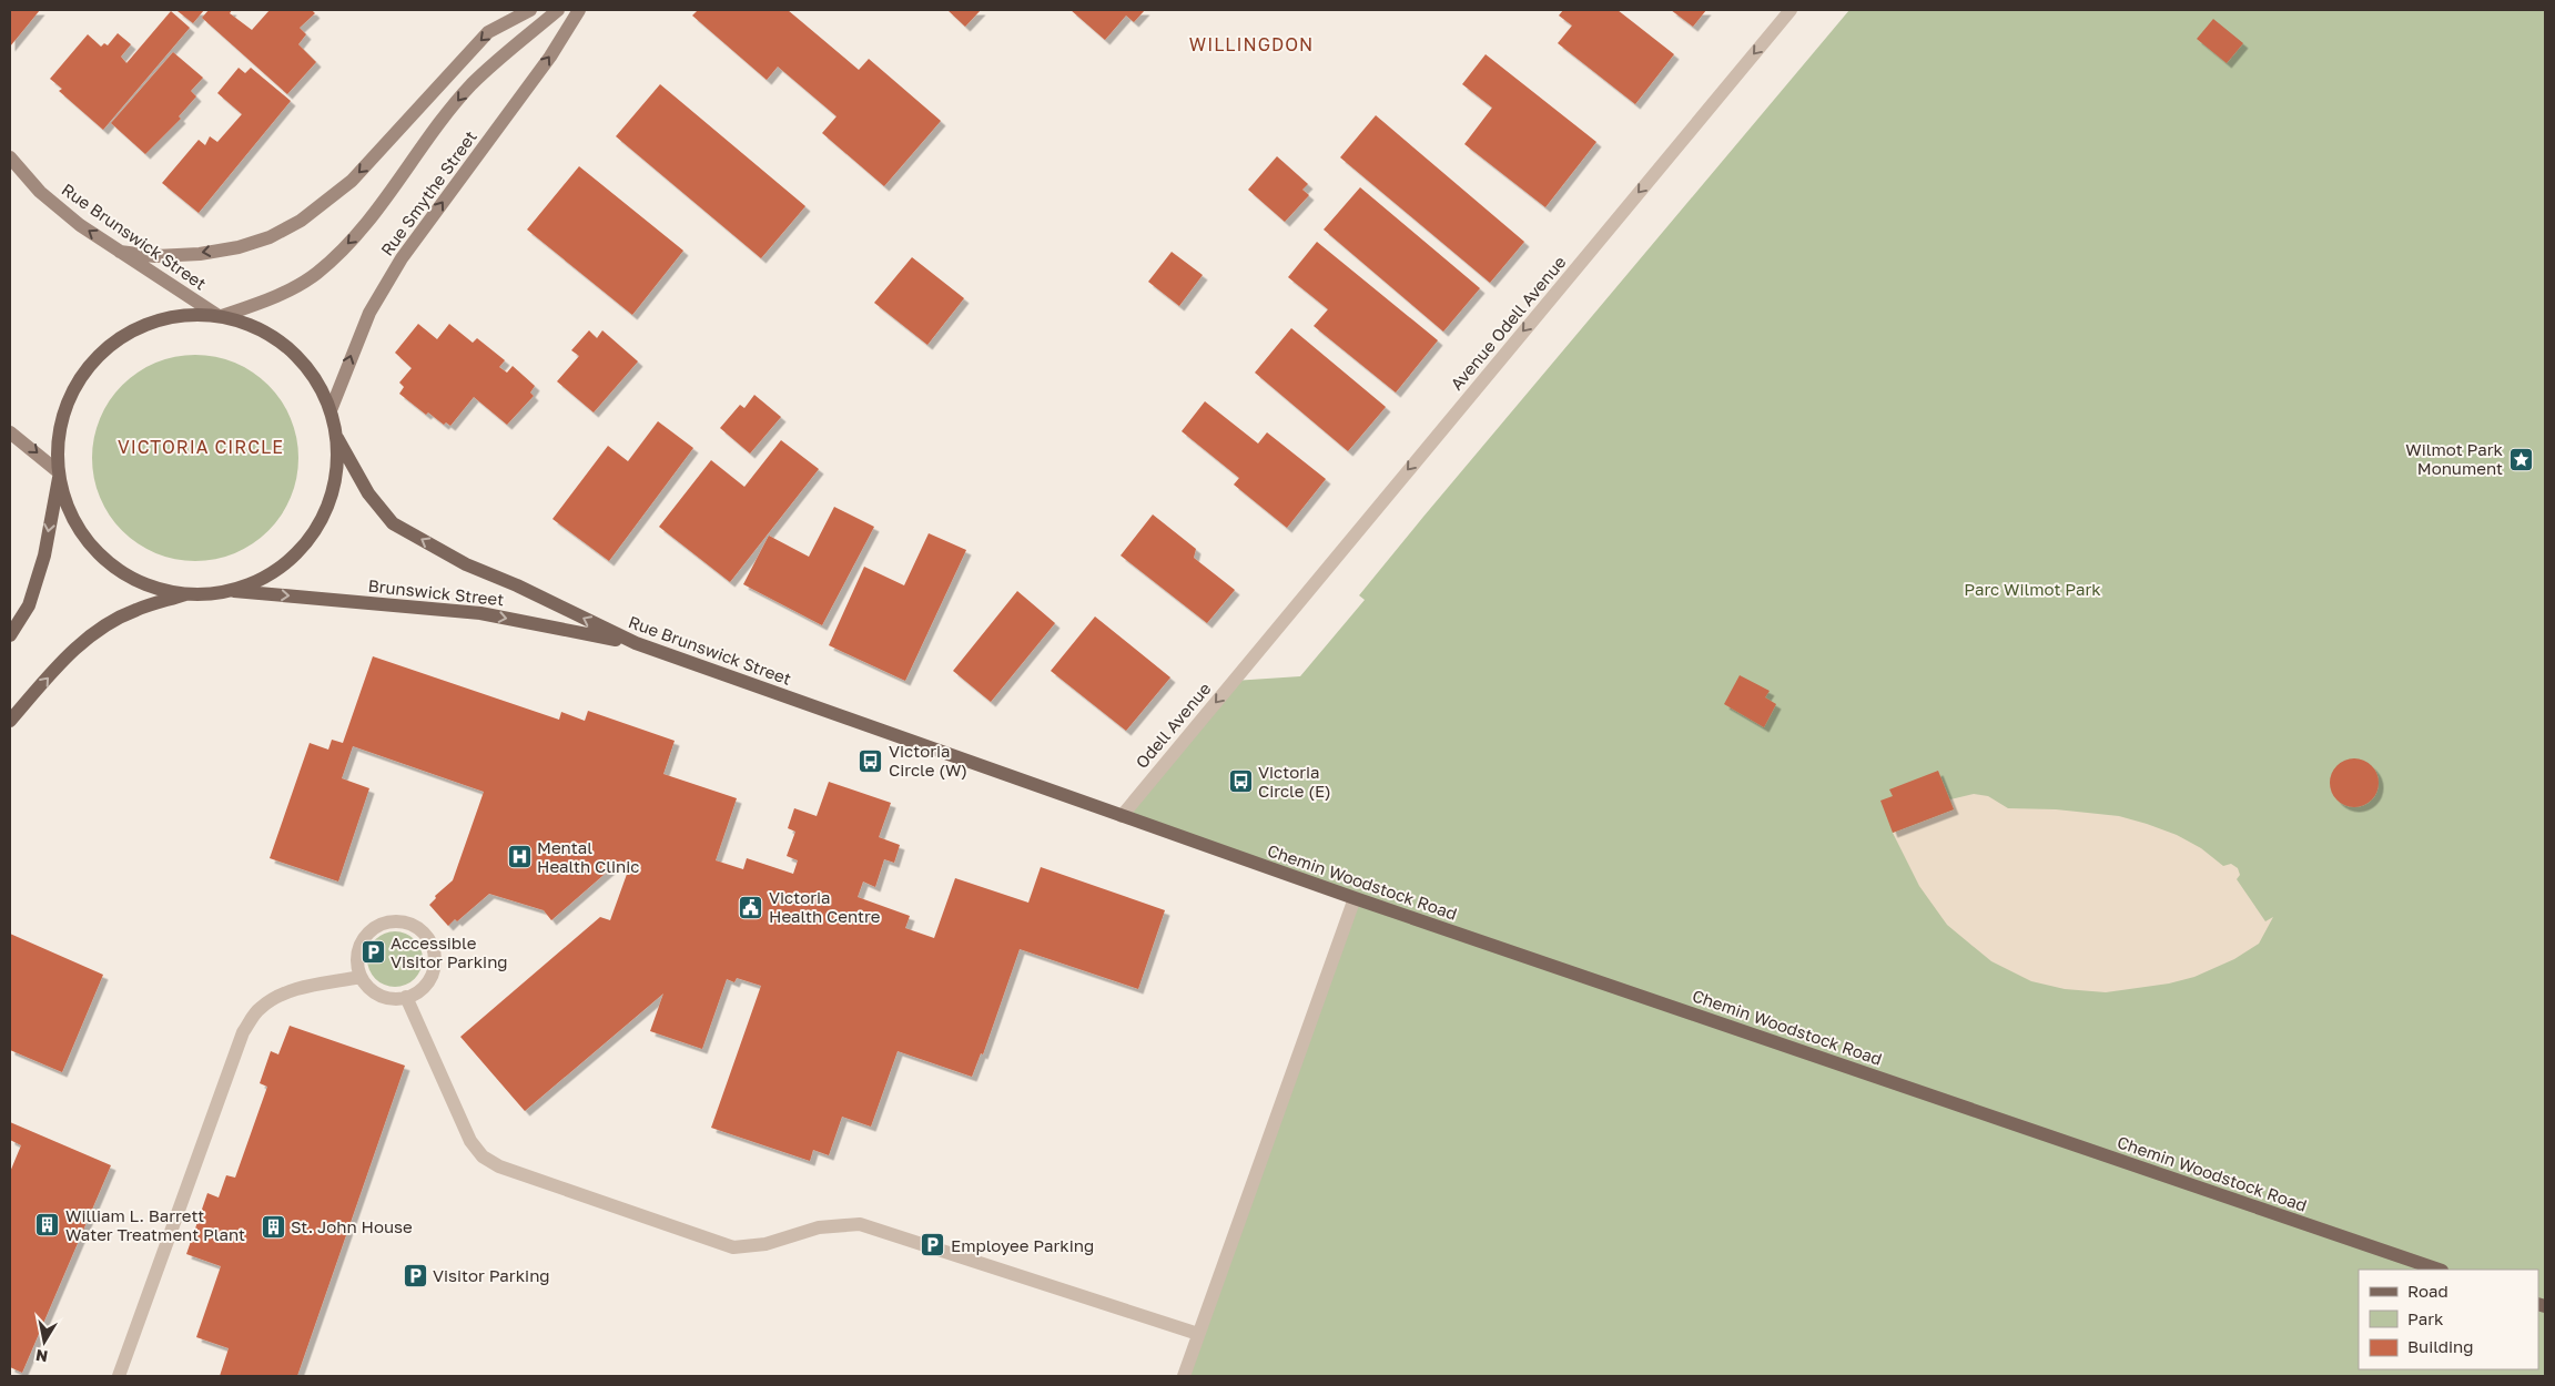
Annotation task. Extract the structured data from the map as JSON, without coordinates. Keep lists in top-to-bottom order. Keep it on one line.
{"streets":{"main road":["Rue Smythe Street","Rue Brunswick Street","Brunswick Street","Chemin Woodstock Road"],"street":["Avenue Odell Avenue","Odell Avenue"]},"crossings":[["Rue Smythe Street","Rue Brunswick Street"],["Rue Brunswick Street","Brunswick Street"],["Rue Brunswick Street","Odell Avenue"],["Rue Brunswick Street","Chemin Woodstock Road"],["Avenue Odell Avenue","Odell Avenue"],["Odell Avenue","Chemin Woodstock Road"]],"one_way":["Rue Brunswick Street","Avenue Odell Avenue","Brunswick Street","Odell Avenue"],"districts":["WILLINGDON","VICTORIA CIRCLE"],"parks":["Parc Wilmot Park"],"places":{"place":["Wilmot Park Monument"],"bus stop":["Victoria Circle (W)","Victoria Circle (E)"],"hospital":["Mental Health Clinic"],"public building":["Victoria Health Centre"],"parking":["Accessible Visitor Parking","Employee Parking","Visitor Parking"],"building":["William L. Barrett Water Treatment Plant","St. John House"]},"legend":["Road","Park","Building"],"north":"bottom"}
